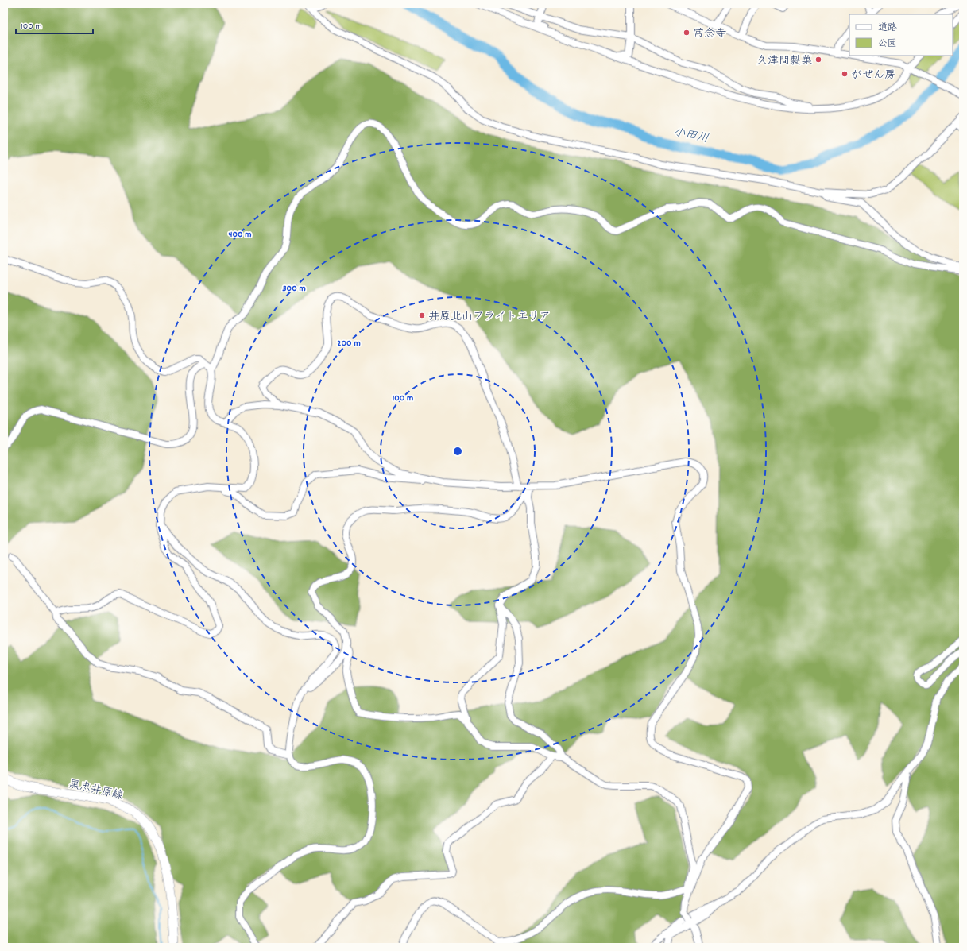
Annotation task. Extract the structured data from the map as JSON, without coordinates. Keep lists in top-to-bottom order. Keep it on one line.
{"streets":{"main road":["黒忠井原線"]},"water":["小田川"],"places":["常念寺","久津間製菓","がぜん房","井原北山フライトエリア"],"legend":["道路","公園"],"scale_bar":"100 m","rings":["400 m","300 m","200 m","100 m"]}
